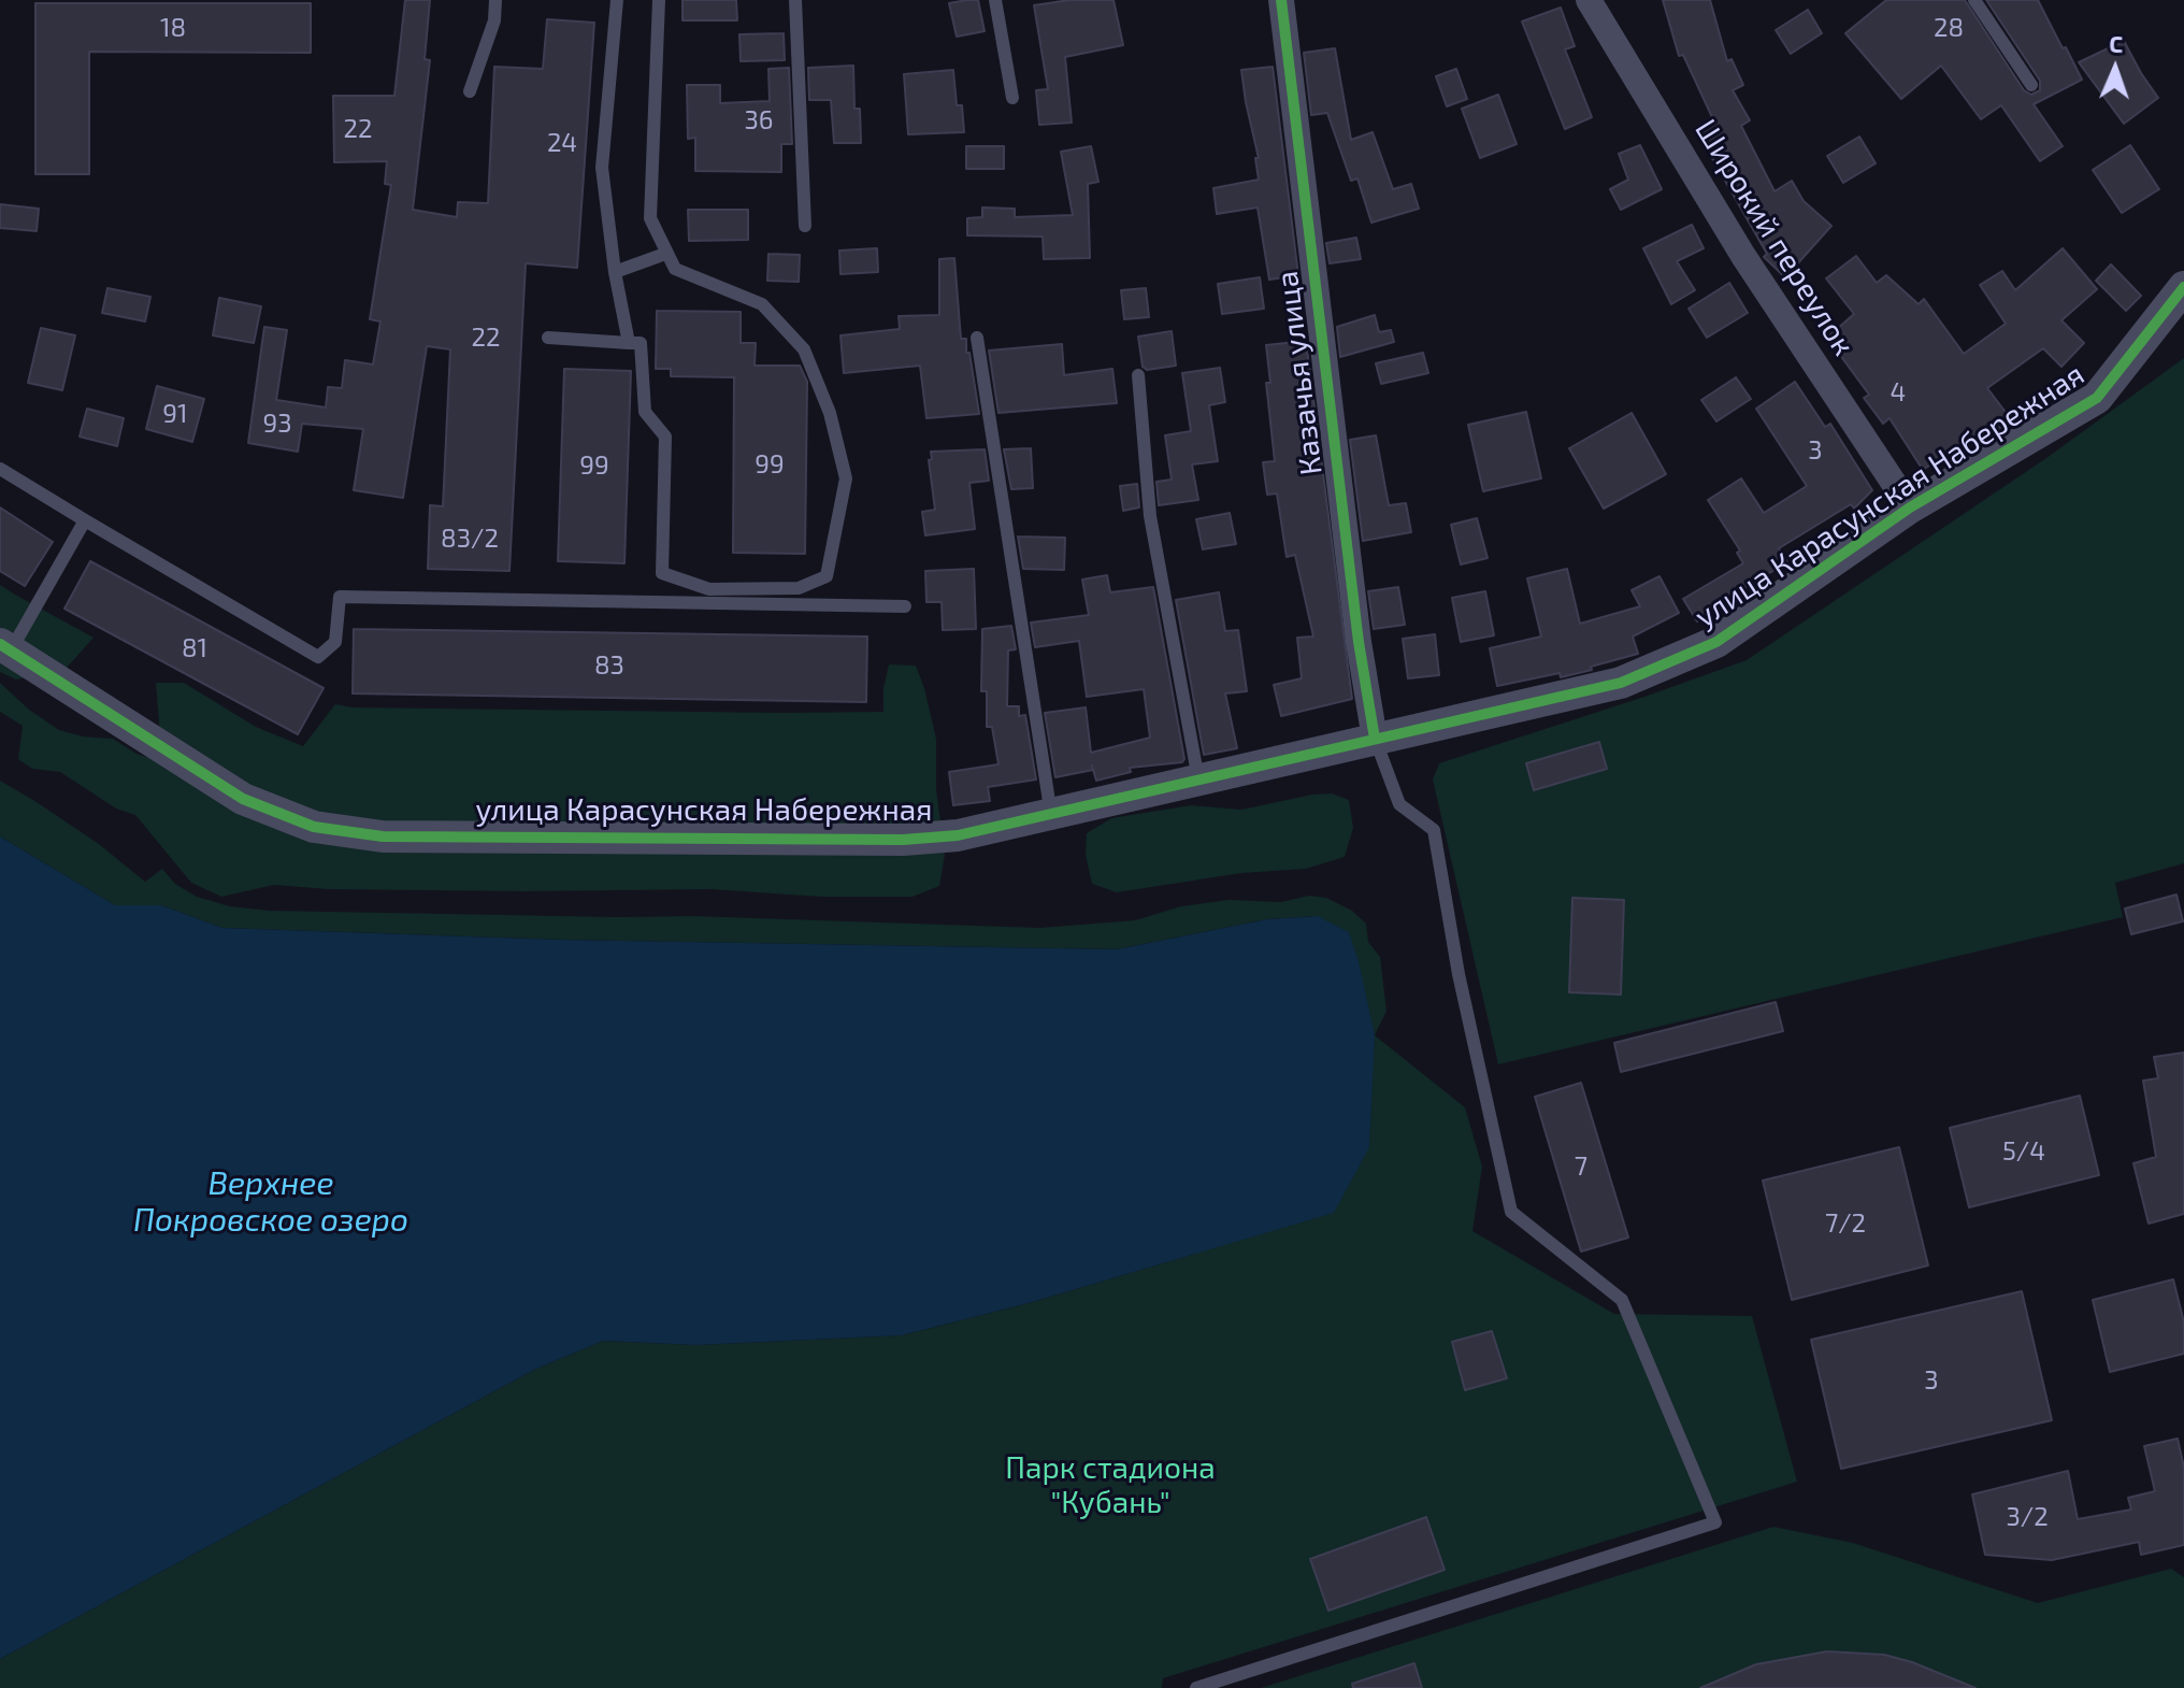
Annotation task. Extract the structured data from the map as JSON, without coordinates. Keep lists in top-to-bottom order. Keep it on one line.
{"streets":{"street":["Широкий переулок","Казачья улица","улица Карасунская Набережная"]},"crossings":[["Широкий переулок","улица Карасунская Набережная"],["Казачья улица","улица Карасунская Набережная"]],"water":["Верхнее Покровское озеро"],"parks":["Парк стадиона \"Кубань\""],"house_numbers":["18","28","36","22","24","22","4","91","93","3","99","99","83/2","81","83","5/4","7","7/2","3","3/2"],"north":"top"}
